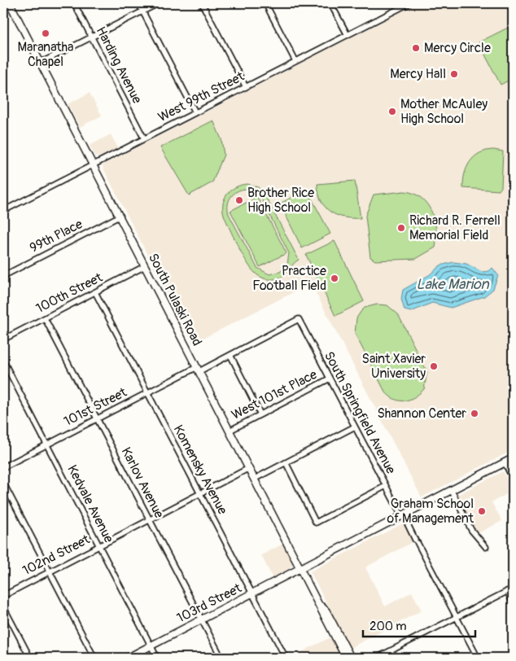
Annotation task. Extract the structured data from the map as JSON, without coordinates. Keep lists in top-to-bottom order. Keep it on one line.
{"streets":{"main road":["South Pulaski Road","103rd Street"],"street":["Harding Avenue","West 99th Street","99th Place","100th Street","West 101st Place","101st Street","South Springfield Avenue","Komensky Avenue","Karlov Avenue","Kedvale Avenue","102nd Street"]},"crossings":[["Harding Avenue","West 99th Street"],["West 99th Street","South Pulaski Road"],["99th Place","South Pulaski Road"],["100th Street","South Pulaski Road"],["100th Street","Komensky Avenue"],["100th Street","Karlov Avenue"],["South Pulaski Road","West 101st Place"],["South Pulaski Road","101st Street"],["South Pulaski Road","102nd Street"],["South Pulaski Road","103rd Street"],["West 101st Place","South Springfield Avenue"],["101st Street","South Springfield Avenue"],["101st Street","Komensky Avenue"],["101st Street","Karlov Avenue"],["101st Street","Kedvale Avenue"],["South Springfield Avenue","103rd Street"],["Komensky Avenue","102nd Street"],["Komensky Avenue","103rd Street"],["Karlov Avenue","102nd Street"],["Karlov Avenue","103rd Street"],["Kedvale Avenue","102nd Street"],["Kedvale Avenue","103rd Street"]],"water":["Lake Marion"],"places":["Maranatha Chapel","Mercy Circle","Mercy Hall","Mother McAuley High School","Brother Rice High School","Richard R. Ferrell Memorial Field","Practice Football Field","Saint Xavier University","Shannon Center","Graham School of Management"],"scale_bar":"200 m"}
